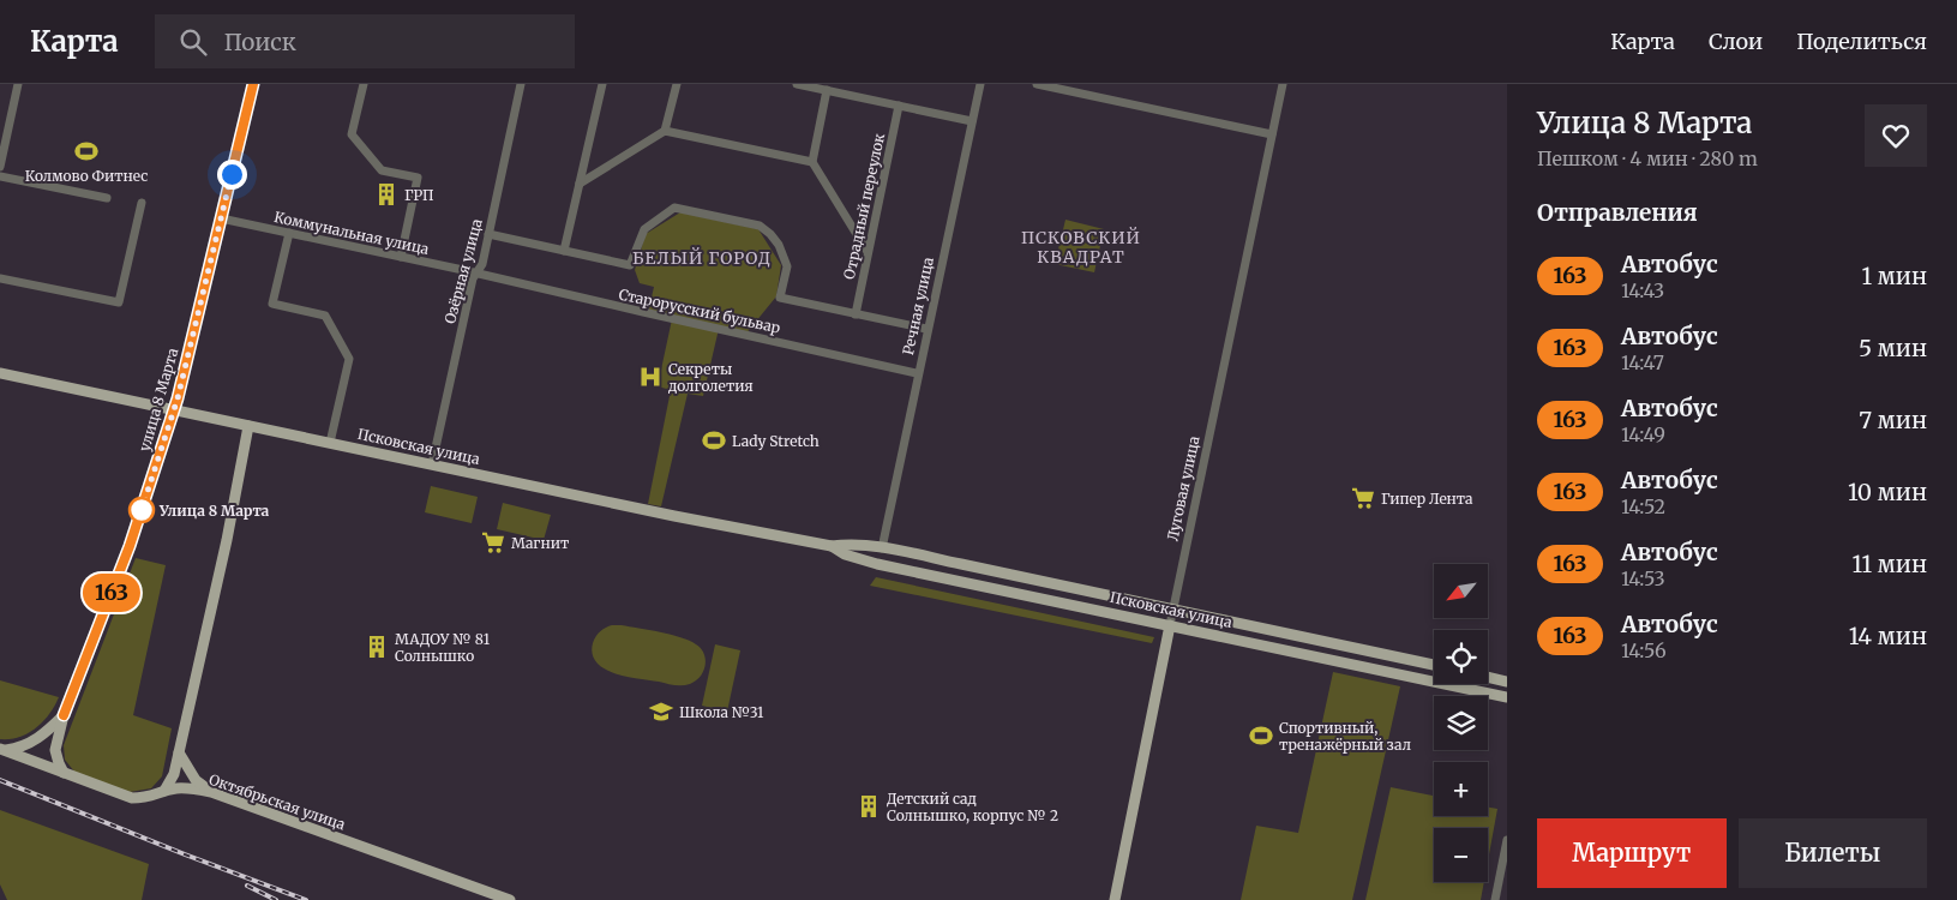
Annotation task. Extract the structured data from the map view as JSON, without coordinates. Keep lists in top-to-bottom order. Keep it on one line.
{"streets":{"main road":["улица 8 Марта","Псковская улица","Луговая улица","Октябрьская улица"],"street":["Отрадный переулок","Коммунальная улица","Озёрная улица","Речная улица","Старорусский бульвар"]},"crossings":[["Коммунальная улица","Озёрная улица"],["Коммунальная улица","Старорусский бульвар"],["Коммунальная улица","улица 8 Марта"],["Озёрная улица","Старорусский бульвар"],["Озёрная улица","Псковская улица"],["Речная улица","Старорусский бульвар"],["Речная улица","Псковская улица"],["улица 8 Марта","Псковская улица"],["улица 8 Марта","Октябрьская улица"],["Псковская улица","Луговая улица"]],"districts":["ПСКОВСКИЙ КВАДРАТ","БЕЛЫЙ ГОРОД"],"places":{"sports":["Колмово Фитнес","Lady Stretch","Спортивный, тренажёрный зал"],"building":["ГРП","МАДОУ № 81 Солнышко","Детский сад Солнышко, корпус № 2"],"hospital":["Секреты долголетия"],"supermarket":["Гипер Лента","Магнит"],"other":["Улица 8 Марта"],"school or university":["Школа №31"]},"lines":["bus line 163"],"north":"bottom left","page":{"header":"Карта","search":"Поиск","nav":["Карта","Слои","Поделиться"],"on_map":"163","heading":[["Улица 8 Марта","Пешком · 4 мин · 280 m"],"Отправления"],"list":[{"mark":"163","name":"Автобус","note":"14:43","value":"1 мин"},{"mark":"163","name":"Автобус","note":"14:47","value":"5 мин"},{"mark":"163","name":"Автобус","note":"14:49","value":"7 мин"},{"mark":"163","name":"Автобус","note":"14:52","value":"10 мин"},{"mark":"163","name":"Автобус","note":"14:53","value":"11 мин"},{"mark":"163","name":"Автобус","note":"14:56","value":"14 мин"}],"map_buttons":["+","−"],"buttons":["Маршрут","Билеты"]}}
